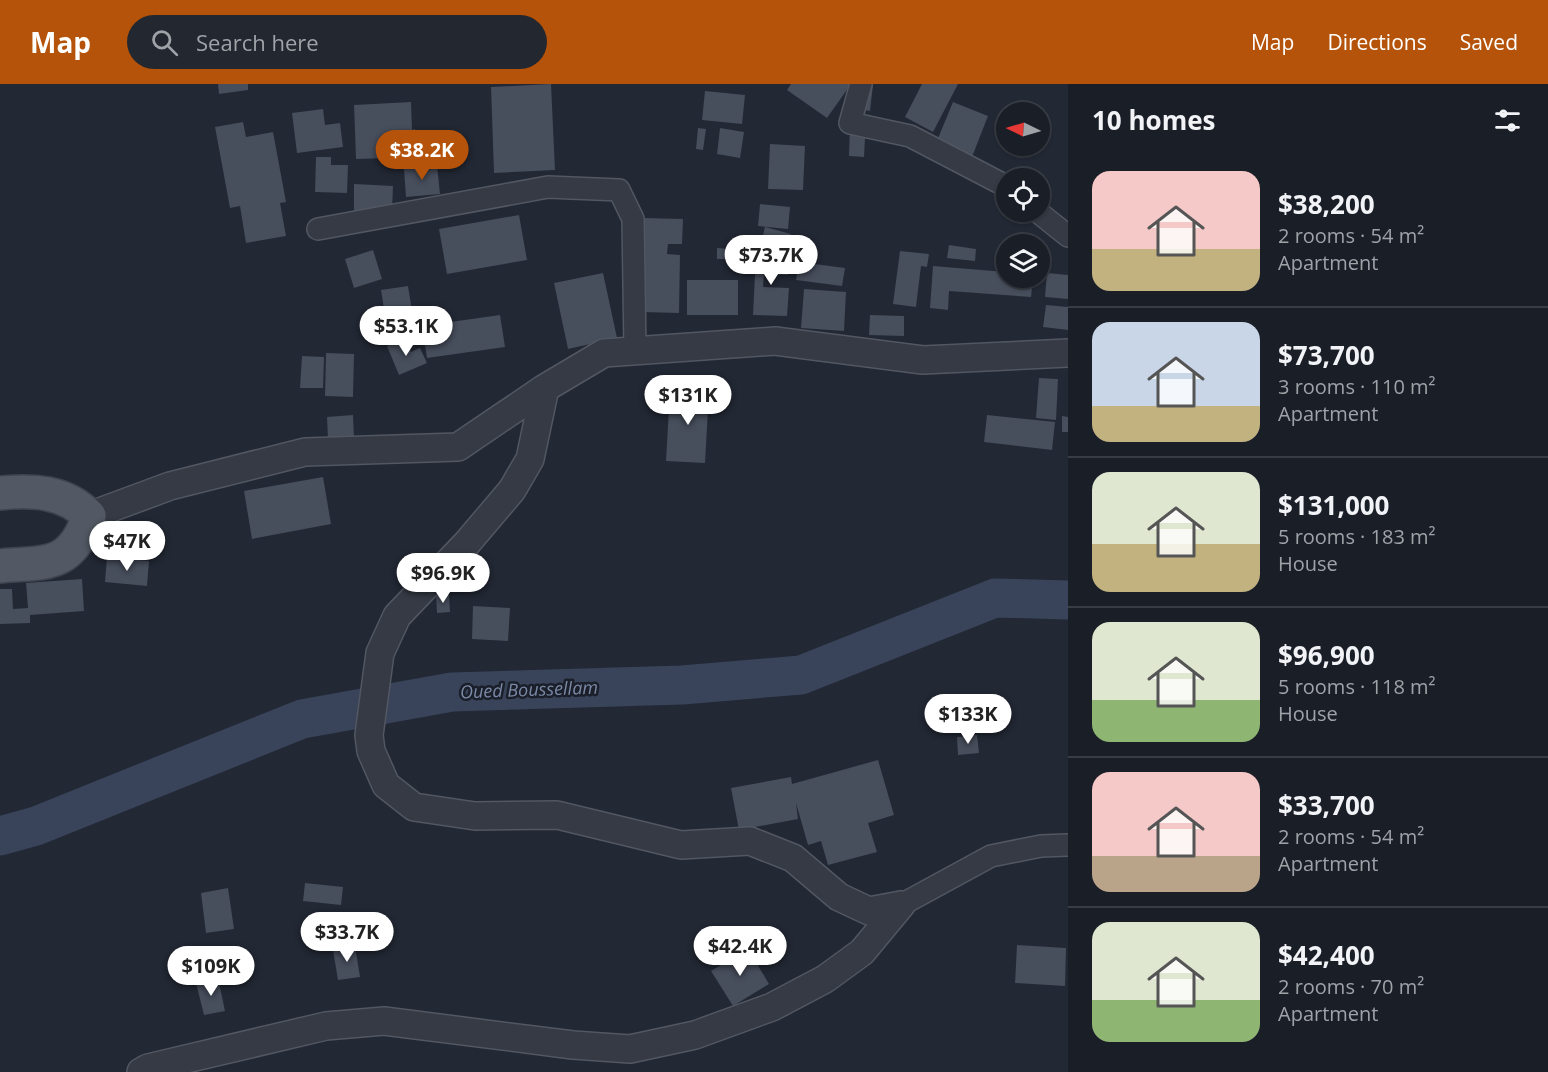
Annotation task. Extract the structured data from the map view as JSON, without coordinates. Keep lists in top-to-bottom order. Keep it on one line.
{"water":["Oued Boussellam"],"north":"left","page":{"header":"Map","search":"Search here","nav":["Map","Directions","Saved"],"heading":"10 homes","price":["$38.2K","$73.7K","$53.1K","$131K","$47K","$96.9K","$133K","$33.7K","$42.4K","$109K"],"list":[{"name":"$38,200","note":"2 rooms · 54 m² · Apartment"},{"name":"$73,700","note":"3 rooms · 110 m² · Apartment"},{"name":"$131,000","note":"5 rooms · 183 m² · House"},{"name":"$96,900","note":"5 rooms · 118 m² · House"},{"name":"$33,700","note":"2 rooms · 54 m² · Apartment"},{"name":"$42,400","note":"2 rooms · 70 m² · Apartment"}]}}
